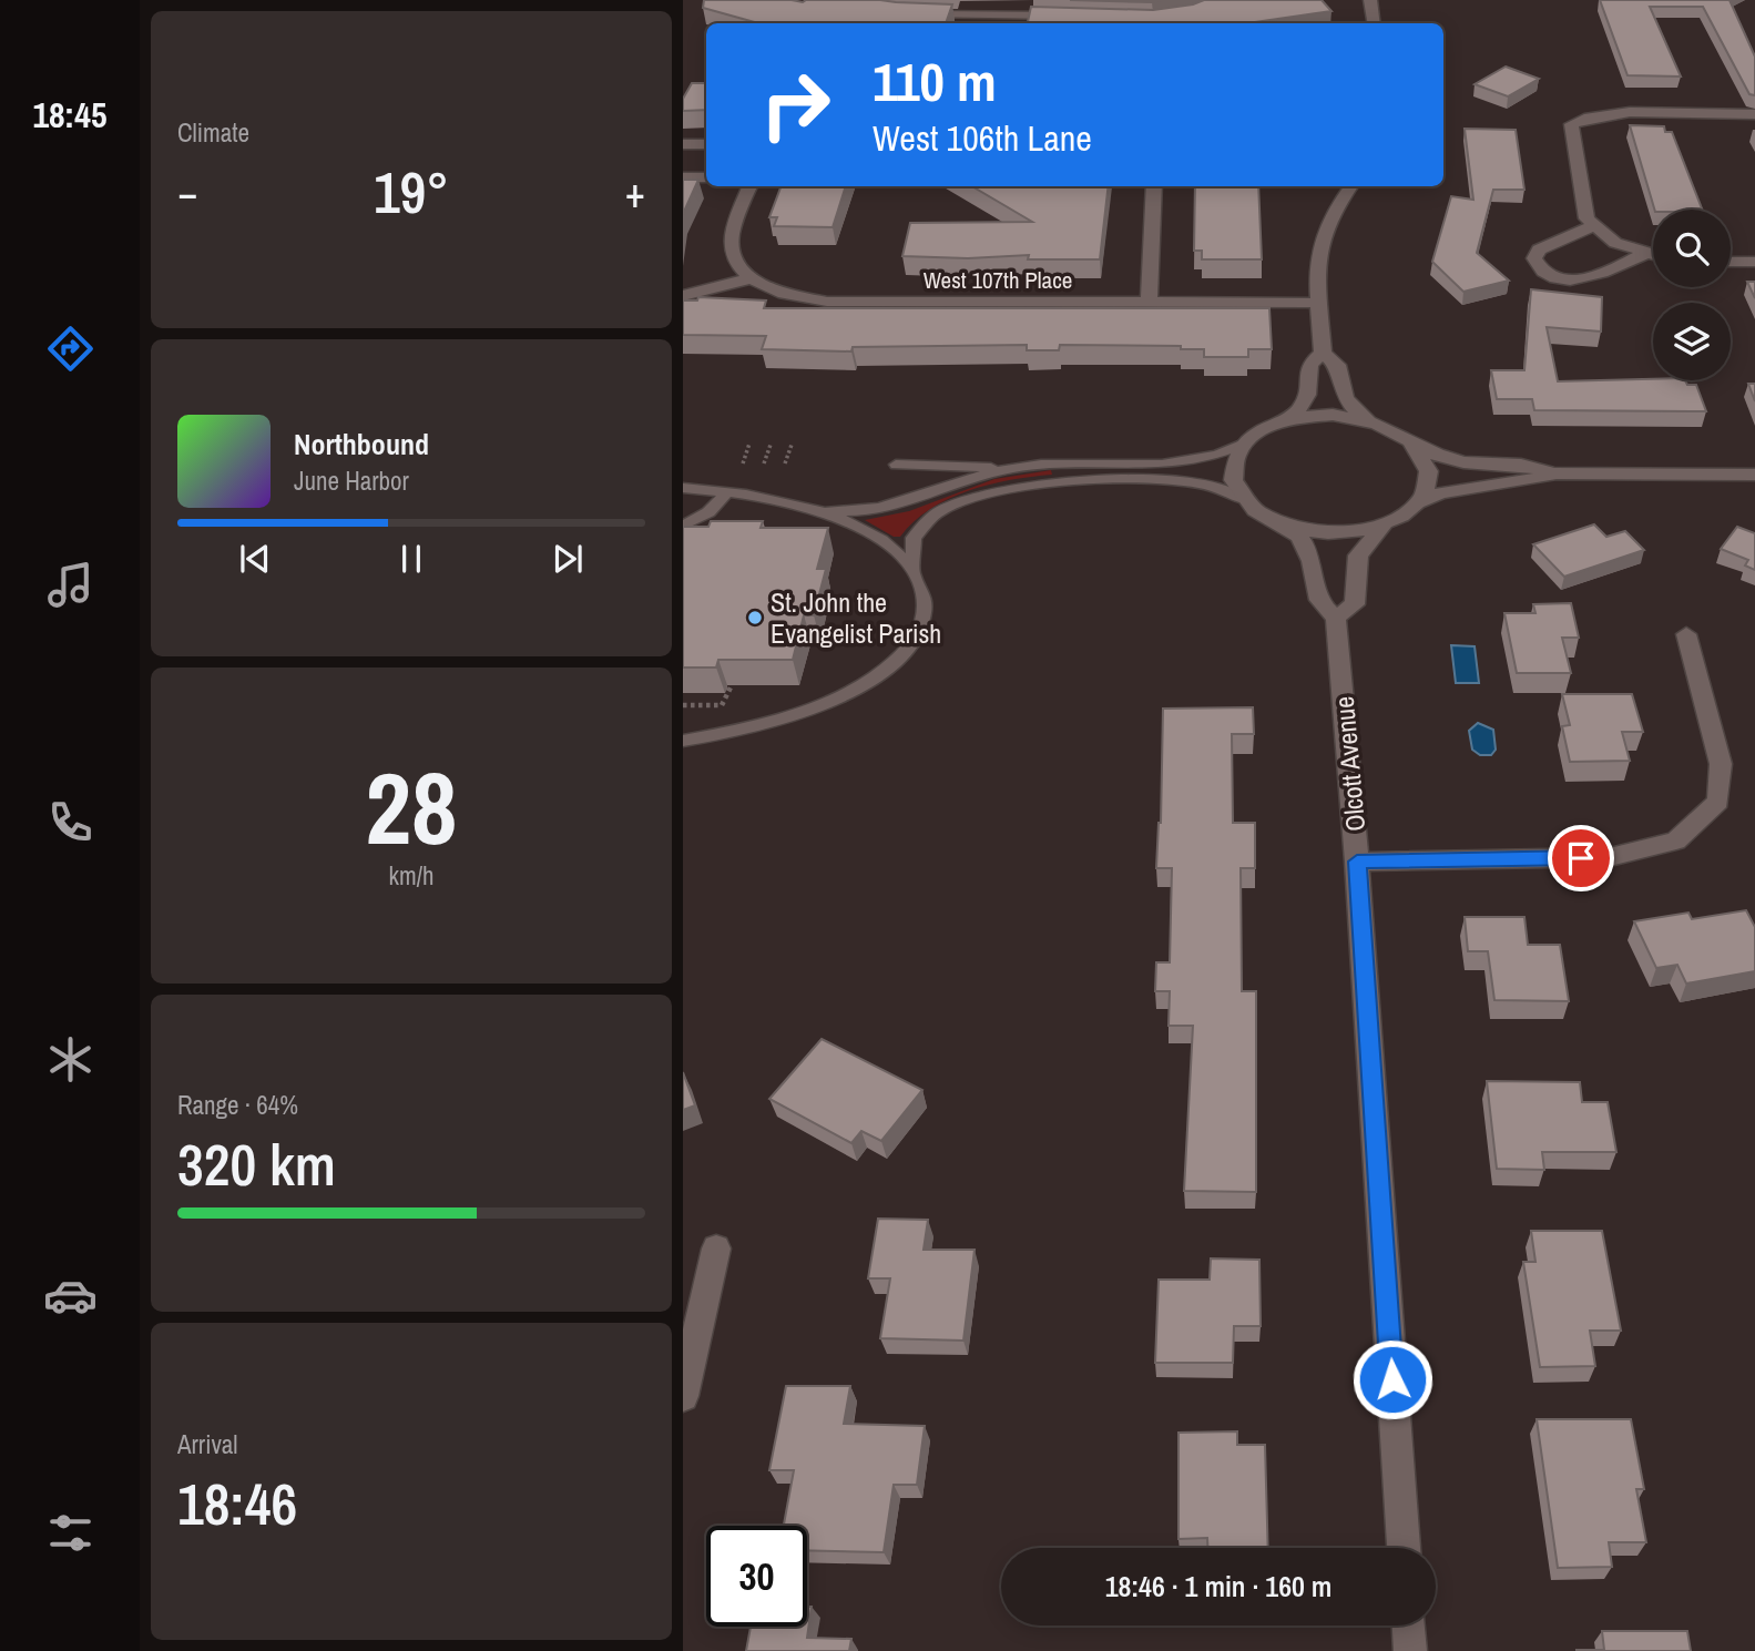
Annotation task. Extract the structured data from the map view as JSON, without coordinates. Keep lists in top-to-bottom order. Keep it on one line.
{"streets":{"street":["West 107th Place","Olcott Avenue"]},"places":["St. John the Evangelist Parish"],"page":{"tabs":"18:45","tile":["Climate",["28","km/h"],["Range · 64%","320 km"],["Arrival","18:46"]],"turn":["110 m","West 106th Lane"],"heat":["−","19°","+"],"song":["Northbound","June Harbor"],"limit":"30","trip":"18:46 · 1 min · 160 m"}}
